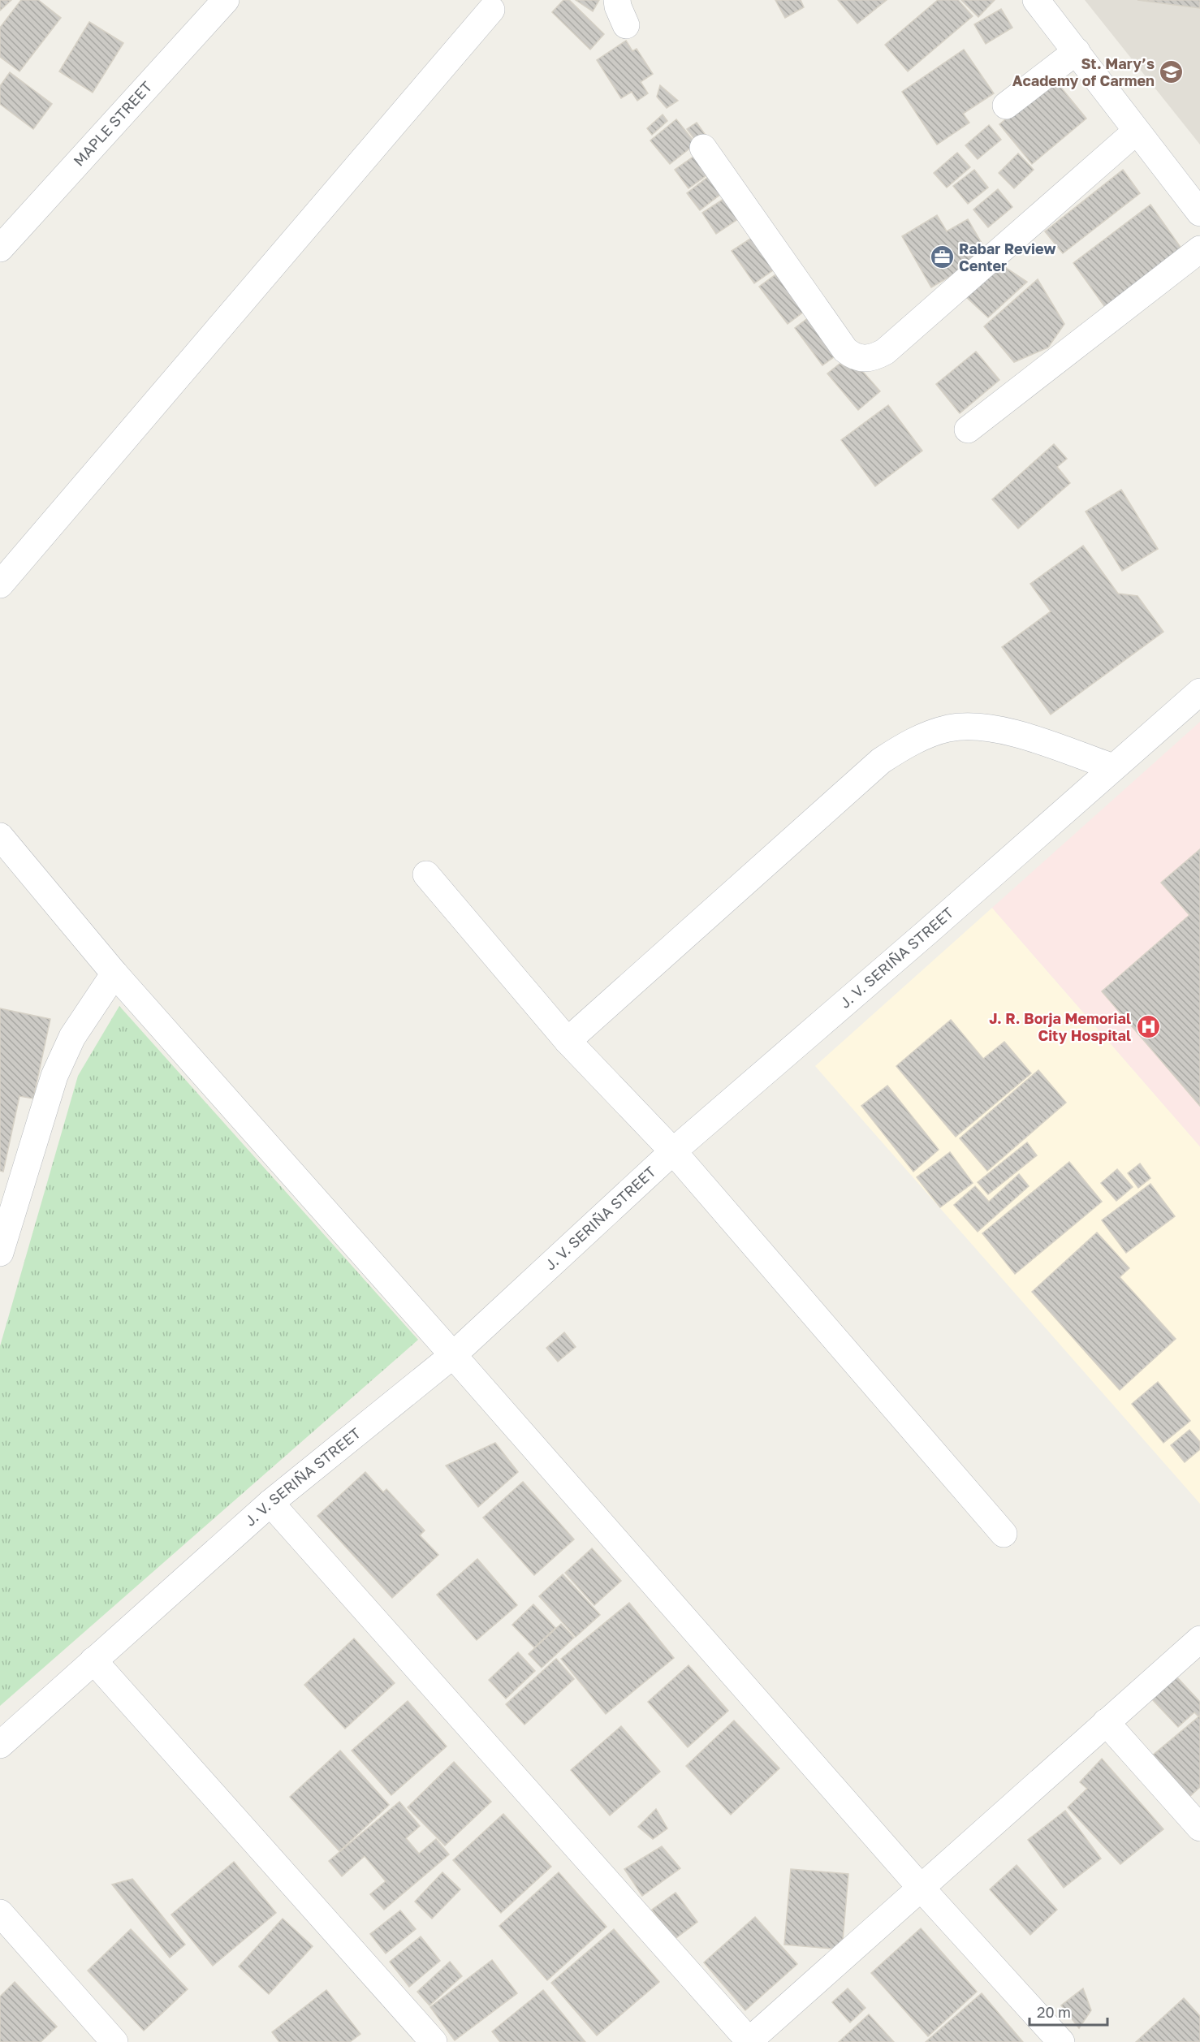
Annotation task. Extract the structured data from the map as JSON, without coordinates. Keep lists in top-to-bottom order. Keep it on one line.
{"streets":{"street":["MAPLE STREET","J. V. SERIÑA STREET"]},"places":{"school or university":["St. Mary’s Academy of Carmen"],"office":["Rabar Review Center"],"hospital":["J. R. Borja Memorial City Hospital"]},"scale_bar":"20 m"}
